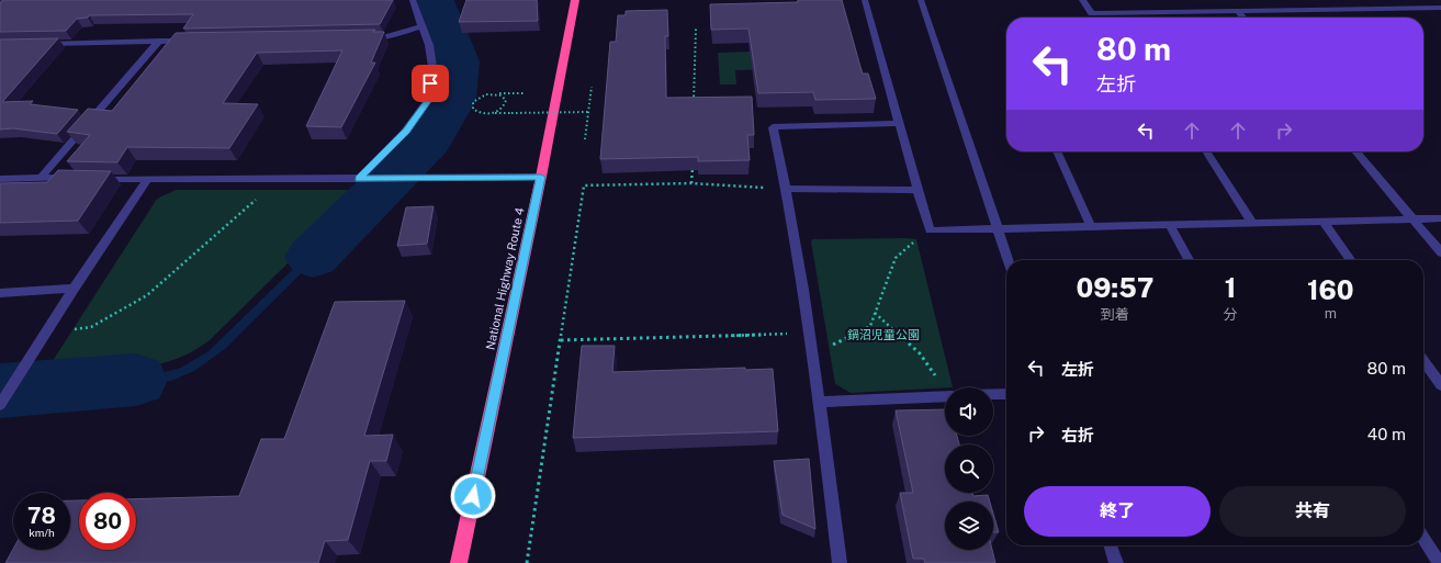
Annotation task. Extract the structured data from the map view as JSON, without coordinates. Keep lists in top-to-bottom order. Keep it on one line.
{"streets":{"highway":["National Highway Route 4"]},"parks":["鍋沼児童公園"],"page":{"turn":["80 m","左折"],"eta":["09:57","到着","1","分","160","m"],"list":[{"name":"左折","value":"80 m"},{"name":"右折","value":"40 m"}],"buttons":["終了","共有"],"speed":"78 km/h","limit":"80"}}
